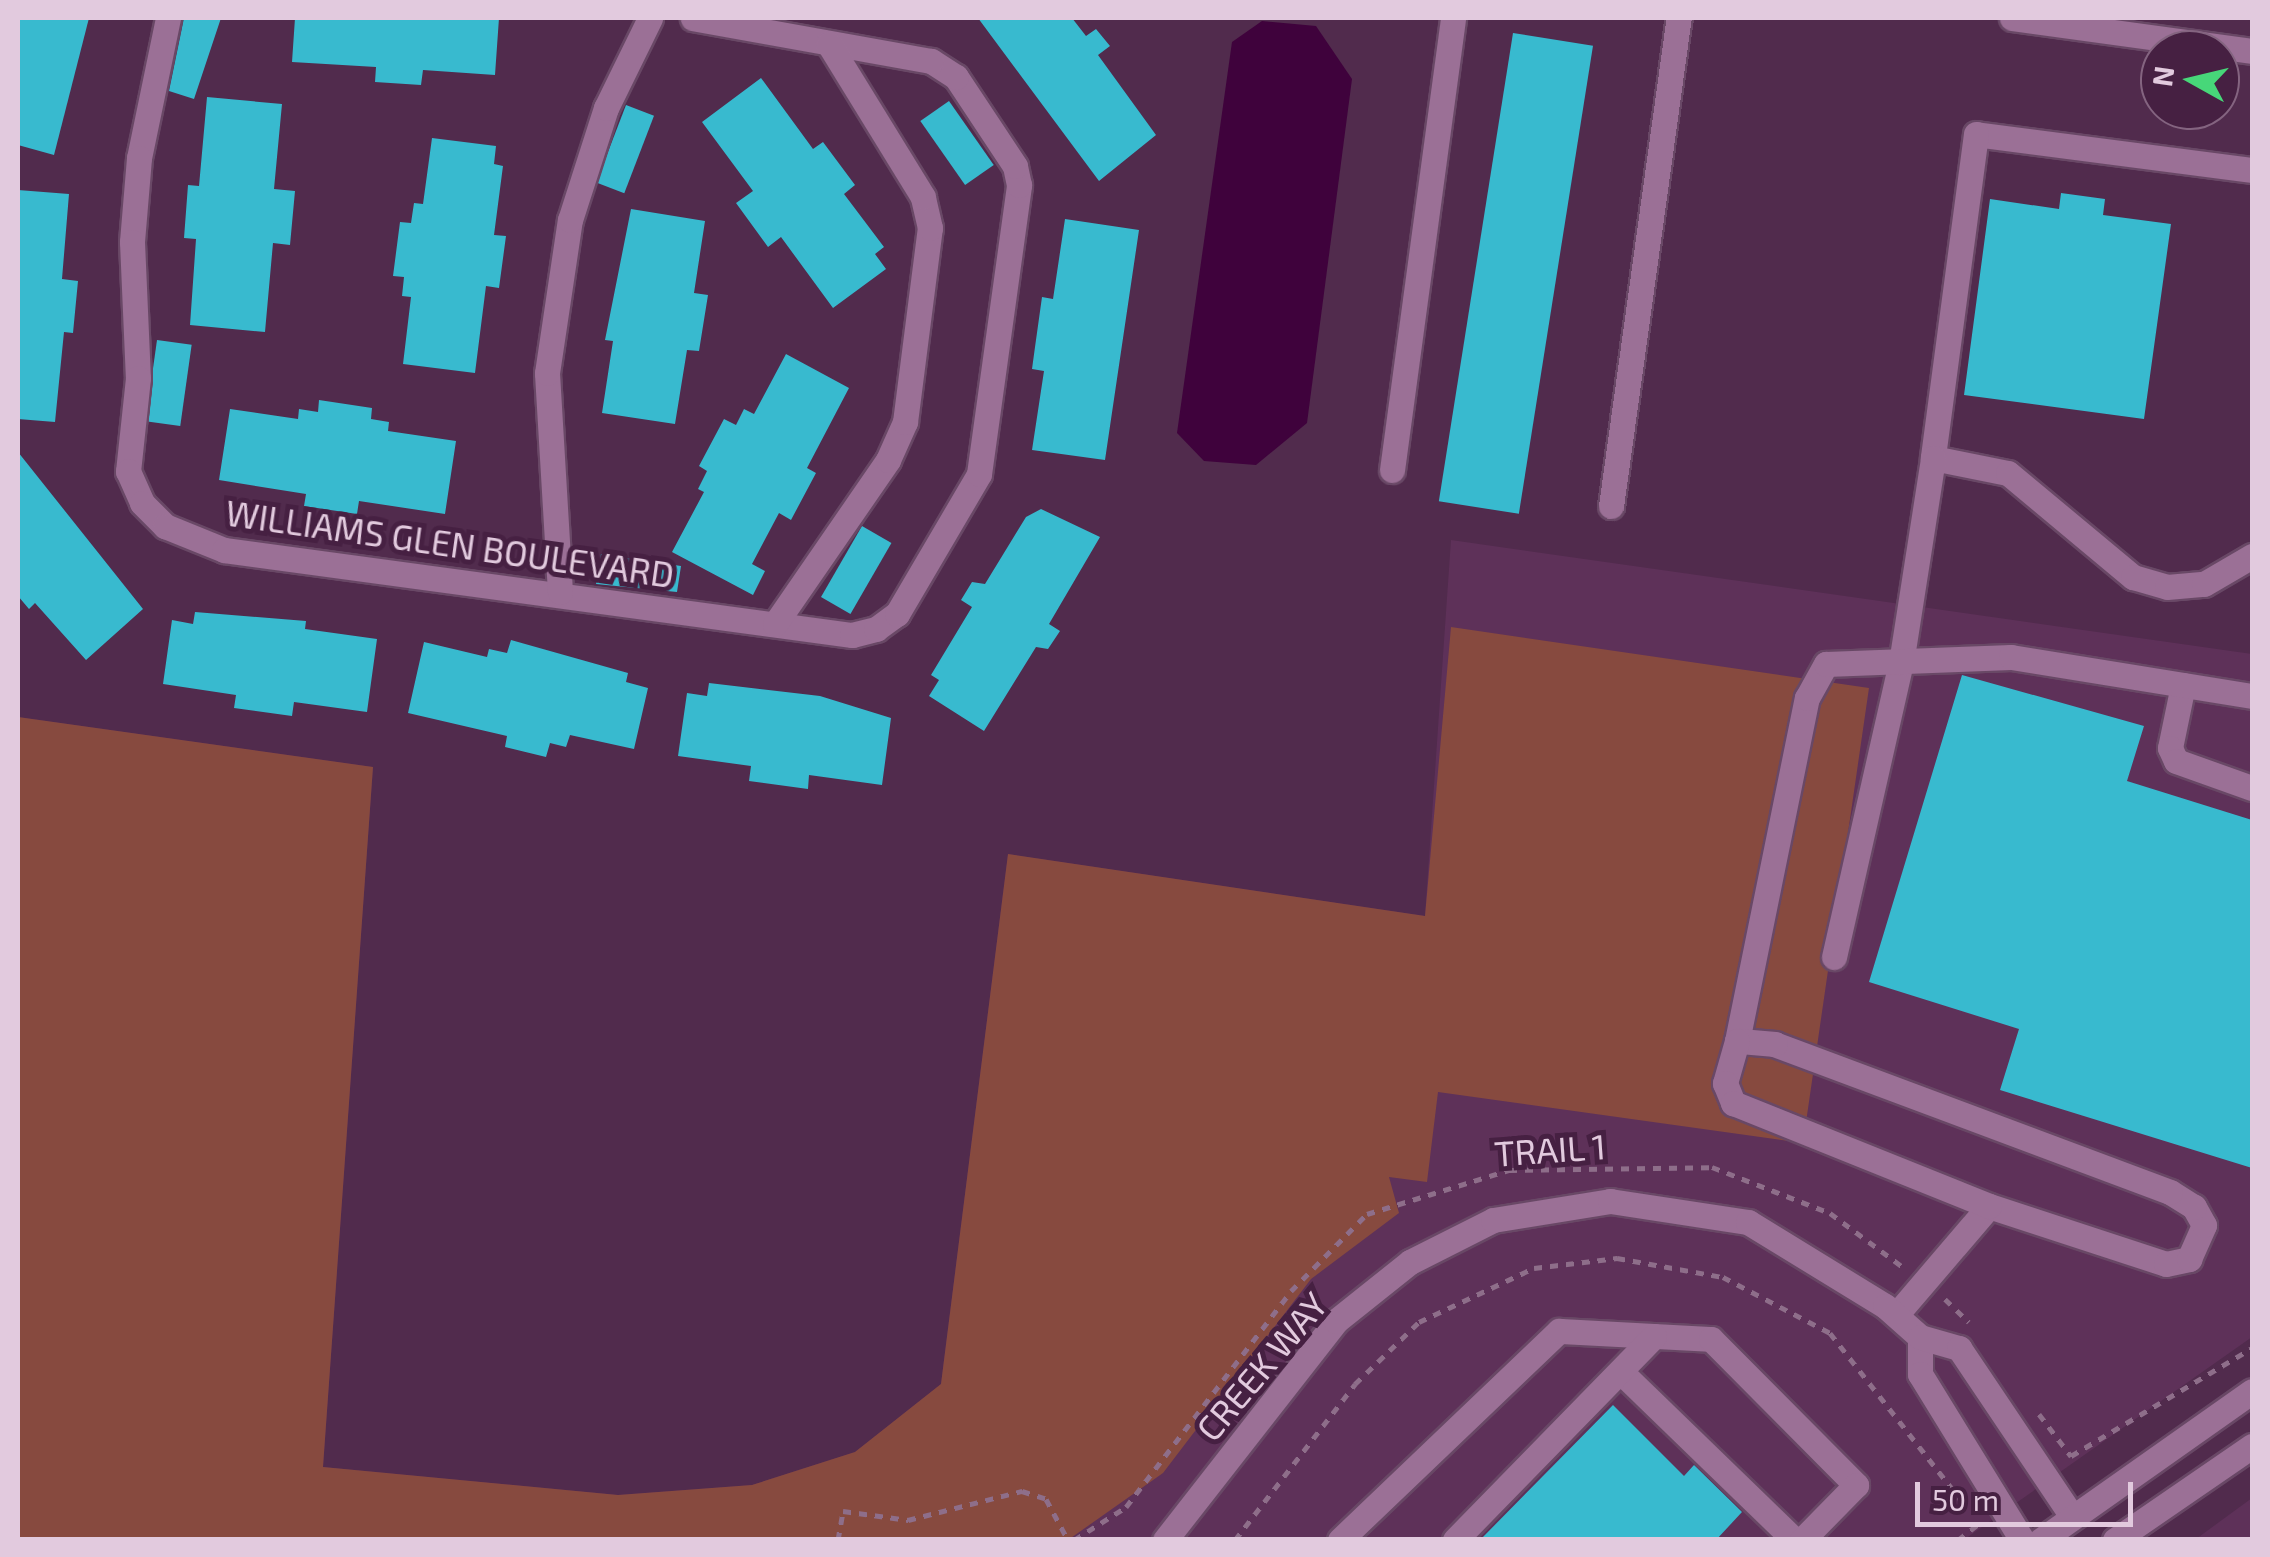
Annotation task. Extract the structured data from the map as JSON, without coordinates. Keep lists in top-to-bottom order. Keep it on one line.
{"streets":{"street":["WILLIAMS GLEN BOULEVARD","CREEK WAY"],"path":["TRAIL 1"]},"scale_bar":"50 m","north":"left"}
